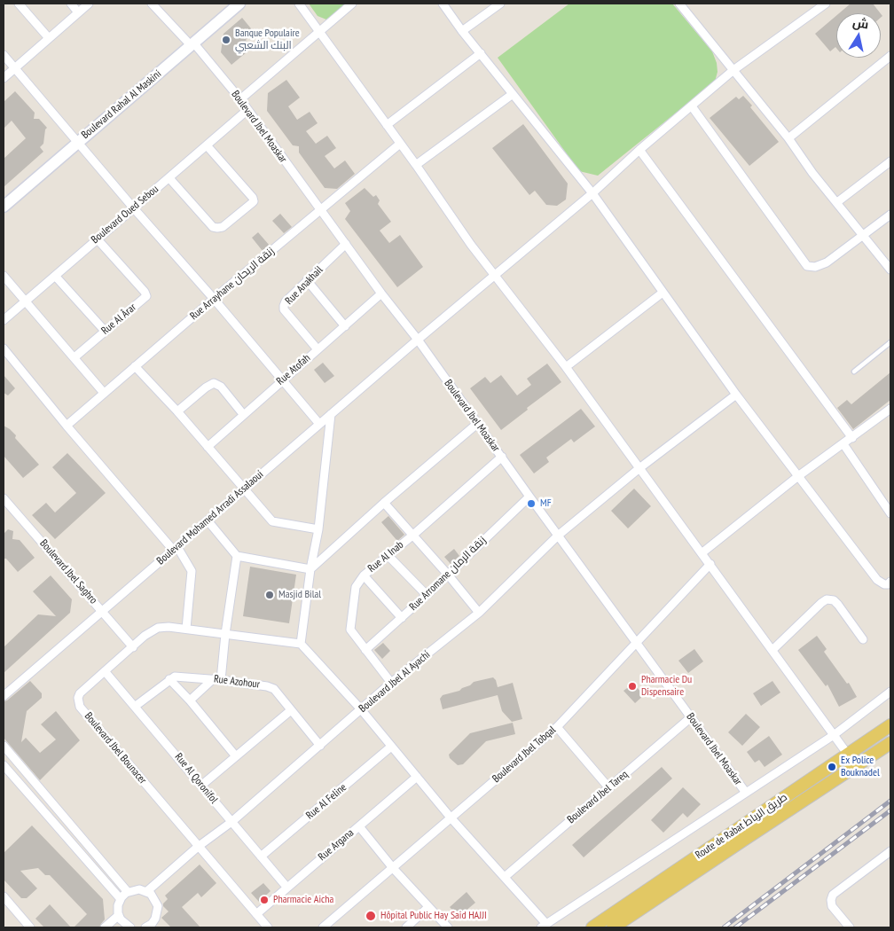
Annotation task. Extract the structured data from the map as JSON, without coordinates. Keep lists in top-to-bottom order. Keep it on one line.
{"streets":{"main road":["Route de Rabat طريق الرباط"],"street":["Boulevard Rahal Al Maskini","Boulevard Jbel Moaskar","Boulevard Oued Sebou","Rue Arrayhane زنقة الريحان","Rue Anakhail","Rue Al Ârar","Rue Atofah","Boulevard Mohamed Arradi Assalaoui","Rue Al Inab","Boulevard Jbel Saghro","Rue Arromane زنقة الرمان","Rue Azohour","Boulevard Jbel Al Ayachi","Boulevard Jbel Bounacer","Boulevard Jbel Tobqal","Rue Al Qoronifol","Boulevard Jbel Tareq","Rue Al Feline","Rue Argana"]},"crossings":[["Boulevard Rahal Al Maskini","Boulevard Jbel Moaskar"],["Boulevard Jbel Moaskar","Boulevard Oued Sebou"],["Boulevard Jbel Moaskar","Rue Arrayhane زنقة الريحان"],["Boulevard Jbel Moaskar","Rue Anakhail"],["Boulevard Jbel Moaskar","Rue Atofah"],["Boulevard Jbel Moaskar","Boulevard Mohamed Arradi Assalaoui"],["Boulevard Jbel Moaskar","Rue Al Inab"],["Boulevard Jbel Moaskar","Rue Arromane زنقة الرمان"],["Boulevard Jbel Moaskar","Boulevard Jbel Al Ayachi"],["Boulevard Jbel Moaskar","Boulevard Jbel Tobqal"],["Boulevard Jbel Moaskar","Boulevard Jbel Tareq"],["Boulevard Oued Sebou","Rue Al Ârar"],["Rue Anakhail","Rue Atofah"],["Boulevard Mohamed Arradi Assalaoui","Boulevard Jbel Saghro"],["Rue Al Inab","Rue Arromane زنقة الرمان"],["Rue Al Inab","Boulevard Jbel Al Ayachi"],["Boulevard Jbel Saghro","Boulevard Jbel Bounacer"],["Rue Azohour","Boulevard Jbel Al Ayachi"],["Boulevard Jbel Al Ayachi","Boulevard Jbel Bounacer"],["Boulevard Jbel Al Ayachi","Rue Al Qoronifol"],["Boulevard Jbel Bounacer","Rue Al Qoronifol"],["Boulevard Jbel Bounacer","Rue Argana"],["Rue Al Qoronifol","Rue Al Feline"],["Rue Al Qoronifol","Rue Argana"]],"places":["Banque Populaire البنك الشعبي","MF","Masjid Bilal","Pharmacie Du Dispensaire","Ex Police Bouknadel","Pharmacie Aicha","Hôpital Public Hay Said HAJJI"],"north":"top"}
